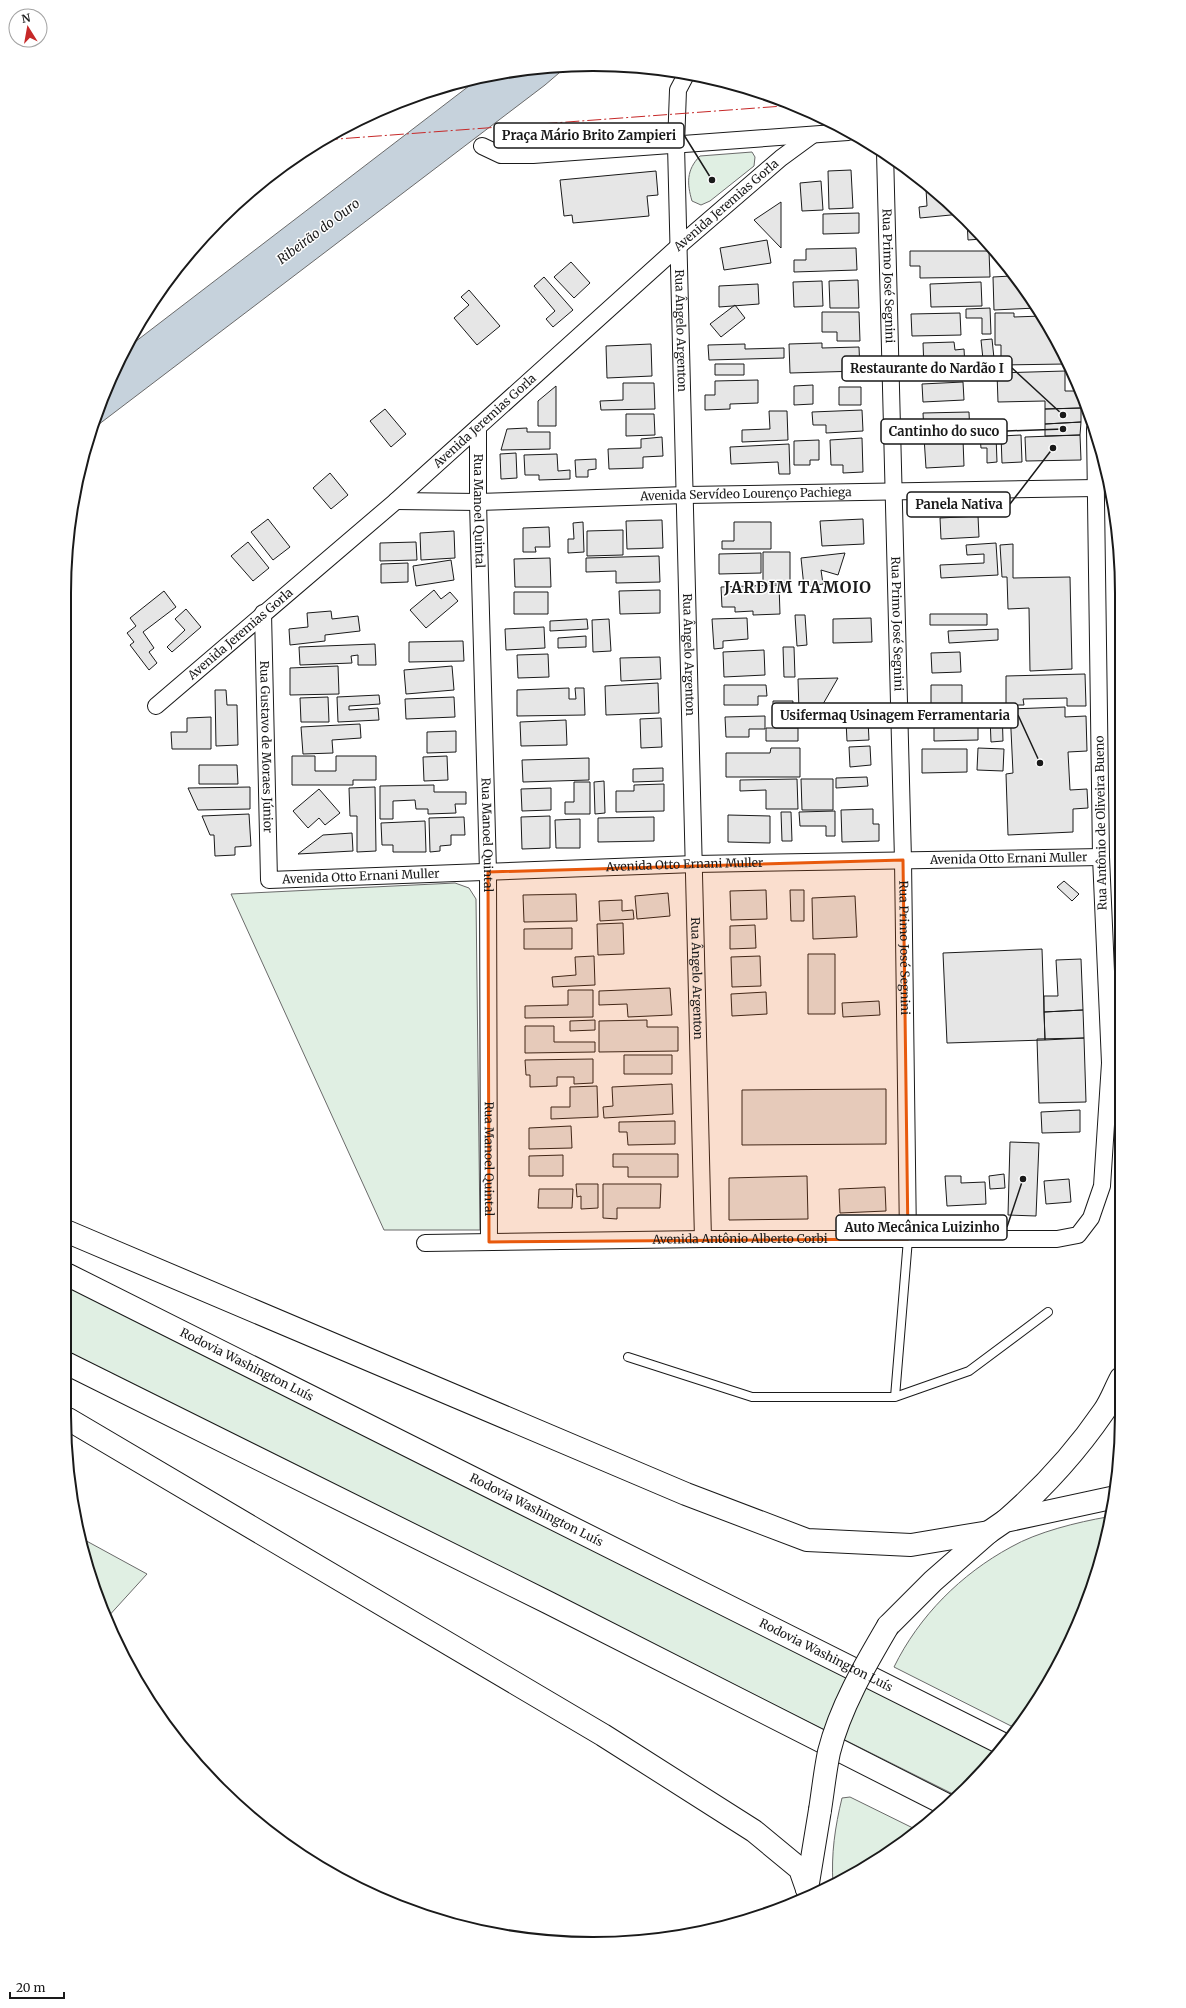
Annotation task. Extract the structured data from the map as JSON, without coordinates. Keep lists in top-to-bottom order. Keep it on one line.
{"streets":{"main road":["Rodovia Washington Luís"],"street":["Avenida Jeremias Gorla","Rua Primo José Segnini","Rua Ângelo Argenton","Avenida Servídeo Lourenço Pachiega","Rua Manoel Quintal","Rua Gustavo de Moraes Júnior","Rua Antônio de Oliveira Bueno","Avenida Otto Ernani Muller","Avenida Antônio Alberto Corbi"]},"crossings":[["Avenida Jeremias Gorla","Rua Ângelo Argenton"],["Avenida Jeremias Gorla","Avenida Servídeo Lourenço Pachiega"],["Avenida Jeremias Gorla","Rua Manoel Quintal"],["Avenida Jeremias Gorla","Rua Gustavo de Moraes Júnior"],["Rua Primo José Segnini","Avenida Servídeo Lourenço Pachiega"],["Rua Primo José Segnini","Avenida Otto Ernani Muller"],["Rua Primo José Segnini","Avenida Antônio Alberto Corbi"],["Rua Ângelo Argenton","Avenida Servídeo Lourenço Pachiega"],["Rua Ângelo Argenton","Avenida Otto Ernani Muller"],["Rua Ângelo Argenton","Avenida Antônio Alberto Corbi"],["Avenida Servídeo Lourenço Pachiega","Rua Manoel Quintal"],["Avenida Servídeo Lourenço Pachiega","Rua Antônio de Oliveira Bueno"],["Rua Manoel Quintal","Avenida Otto Ernani Muller"],["Rua Manoel Quintal","Avenida Antônio Alberto Corbi"],["Rua Gustavo de Moraes Júnior","Avenida Otto Ernani Muller"],["Rua Antônio de Oliveira Bueno","Avenida Otto Ernani Muller"],["Rua Antônio de Oliveira Bueno","Avenida Antônio Alberto Corbi"]],"districts":["JARDIM TAMOIO"],"water":["Ribeirão do Ouro"],"places":["Praça Mário Brito Zampieri","Restaurante do Nardão I","Cantinho do suco","Panela Nativa","Usifermaq Usinagem Ferramentaria","Auto Mecânica Luizinho"],"scale_bar":"20 m","north":"top"}
